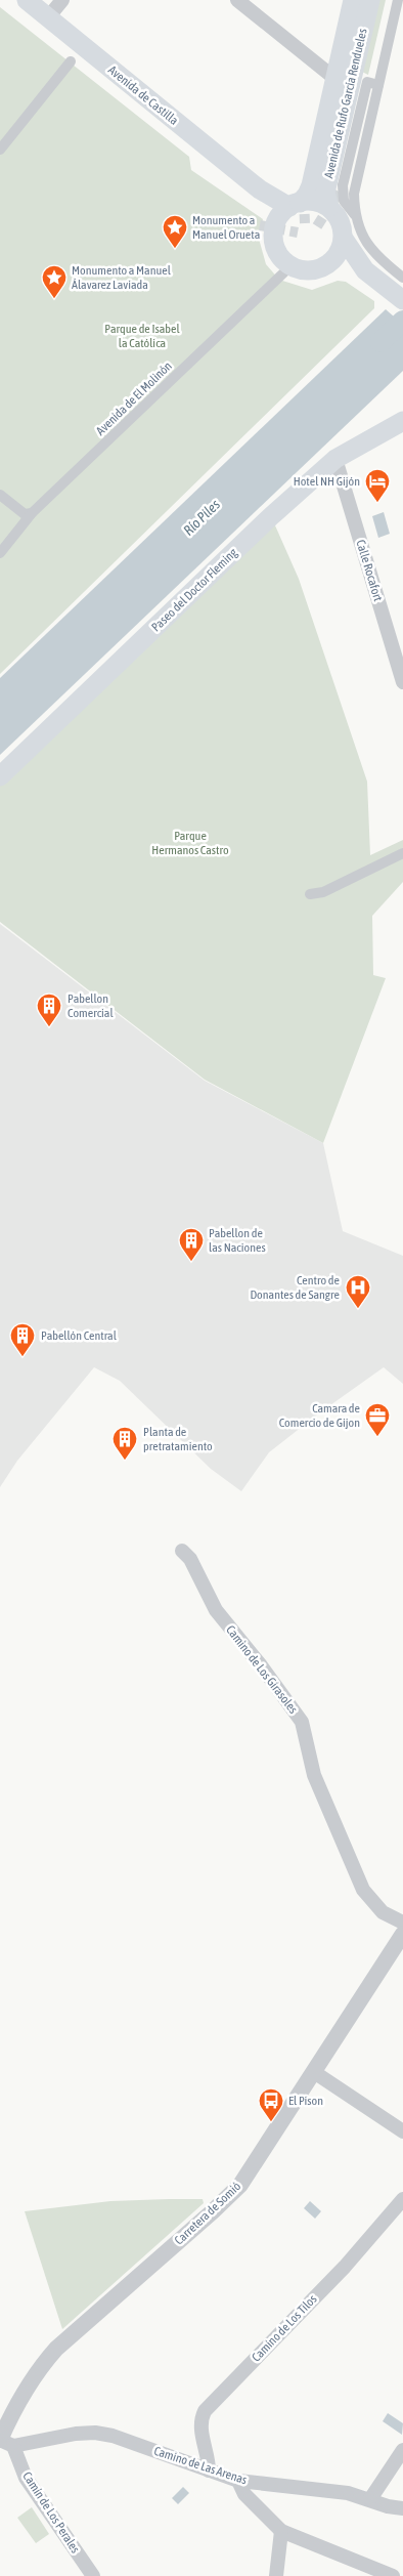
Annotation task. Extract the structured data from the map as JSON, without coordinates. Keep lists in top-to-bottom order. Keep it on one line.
{"streets":{"main road":["Avenida de Castilla","Avenida de Rufo García Rendueles","Paseo del Doctor Fleming"],"street":["Avenida de El Molinón","Calle Rocafort","Camino de Los Girasoles","Carretera de Somió","Camino de Los Tilos","Camino de Las Arenas","Camín de Los Perales"]},"crossings":[["Avenida de Castilla","Avenida de Rufo García Rendueles"],["Avenida de Castilla","Avenida de El Molinón"],["Avenida de Rufo García Rendueles","Avenida de El Molinón"],["Calle Rocafort","Paseo del Doctor Fleming"],["Carretera de Somió","Camino de Las Arenas"],["Carretera de Somió","Camín de Los Perales"],["Camino de Los Tilos","Camino de Las Arenas"],["Camino de Las Arenas","Camín de Los Perales"]],"water":["Río Piles"],"parks":["Parque de Isabel la Católica","Parque Hermanos Castro"],"places":{"place":["Monumento a Manuel Orueta","Monumento a Manuel Álavarez Laviada"],"hotel":["Hotel NH Gijón"],"building":["Pabellon Comercial","Pabellon de las Naciones","Pabellón Central","Planta de pretratamiento"],"hospital":["Centro de Donantes de Sangre"],"office":["Camara de Comercio de Gijon"],"bus stop":["El Pison"]}}
